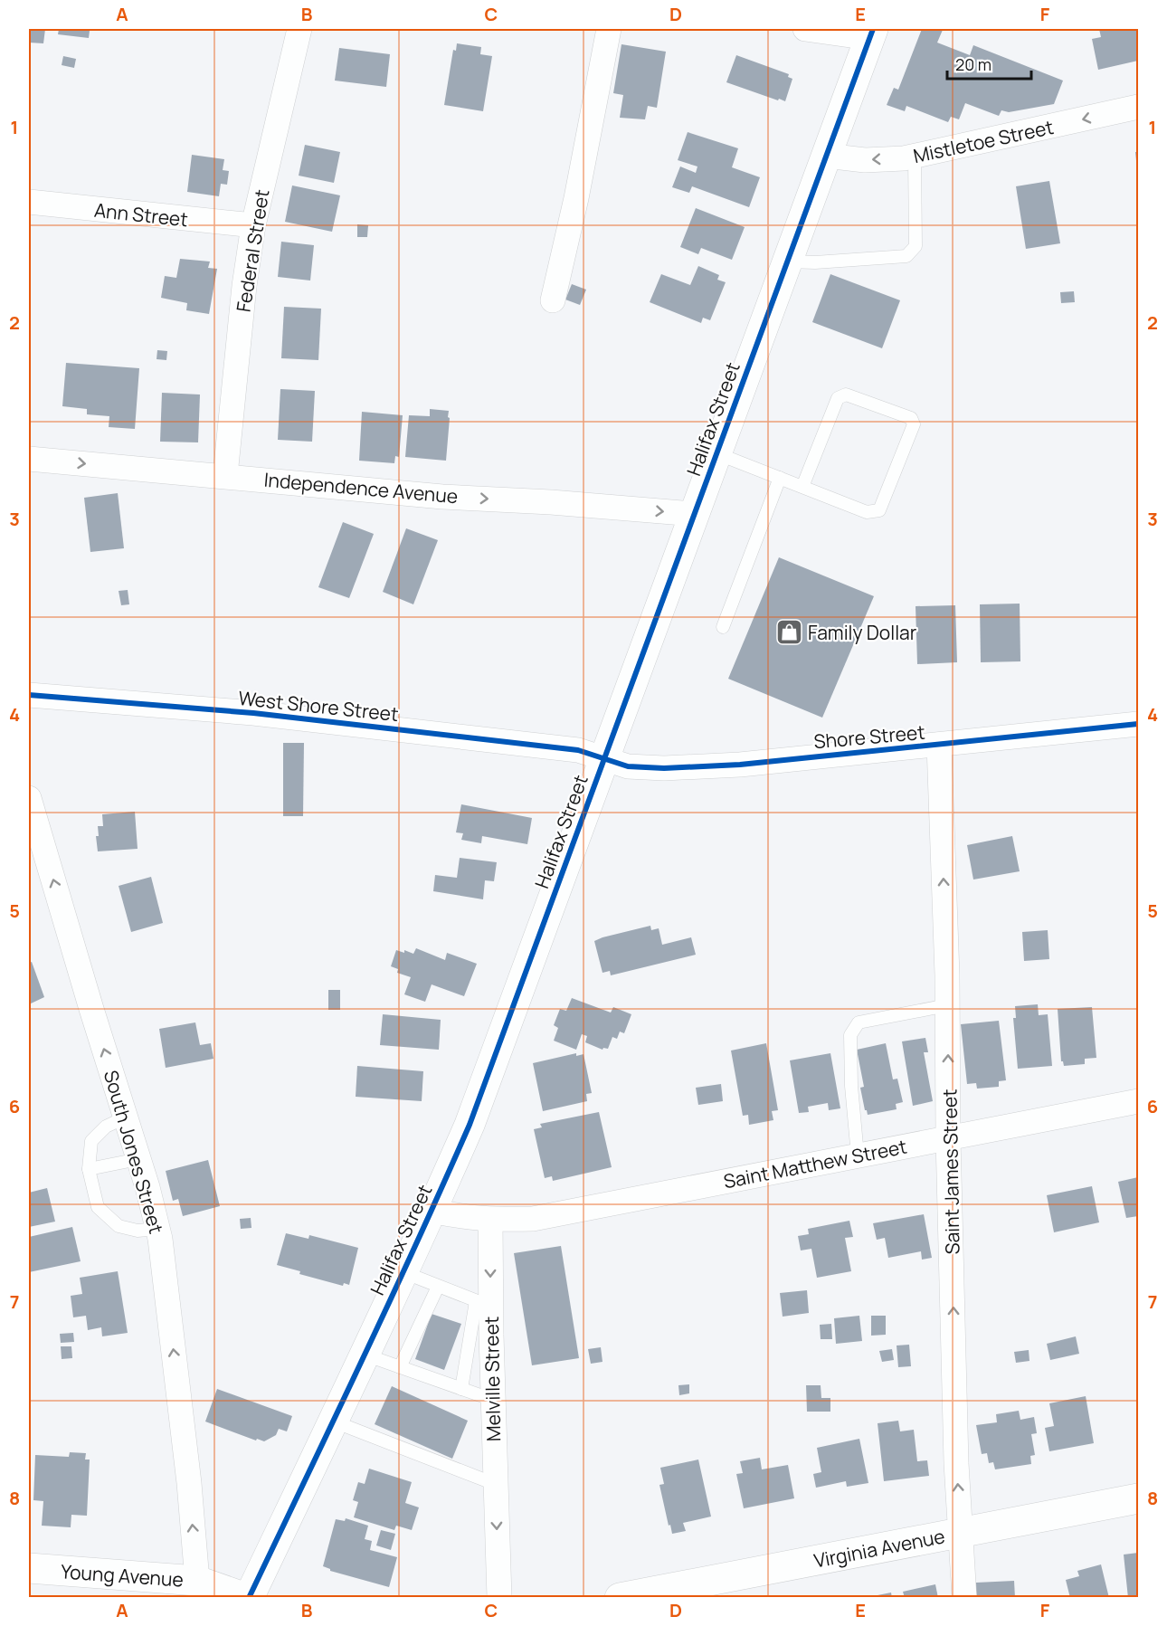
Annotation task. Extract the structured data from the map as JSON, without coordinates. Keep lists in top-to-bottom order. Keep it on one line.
{"streets":{"main road":["Halifax Street","Virginia Avenue","Young Avenue"],"street":["Mistletoe Street","Ann Street","Federal Street","Independence Avenue","West Shore Street","Shore Street","South Jones Street","Saint Matthew Street","Saint James Street","Melville Street"]},"crossings":[["Mistletoe Street","Halifax Street"],["Ann Street","Federal Street"],["Federal Street","Independence Avenue"],["Halifax Street","Independence Avenue"],["Halifax Street","West Shore Street"],["Halifax Street","Shore Street"],["Halifax Street","Young Avenue"],["West Shore Street","Shore Street"],["Shore Street","Saint James Street"],["South Jones Street","Young Avenue"],["Saint Matthew Street","Saint James Street"],["Saint Matthew Street","Melville Street"],["Saint James Street","Virginia Avenue"]],"one_way":["Mistletoe Street","Independence Avenue","South Jones Street","Saint James Street","Melville Street"],"places":{"shop":["Family Dollar"]},"scale_bar":"20 m","grid":{"columns":["A","B","C","D","E","F"],"rows":["1","2","3","4","5","6","7","8"]}}
